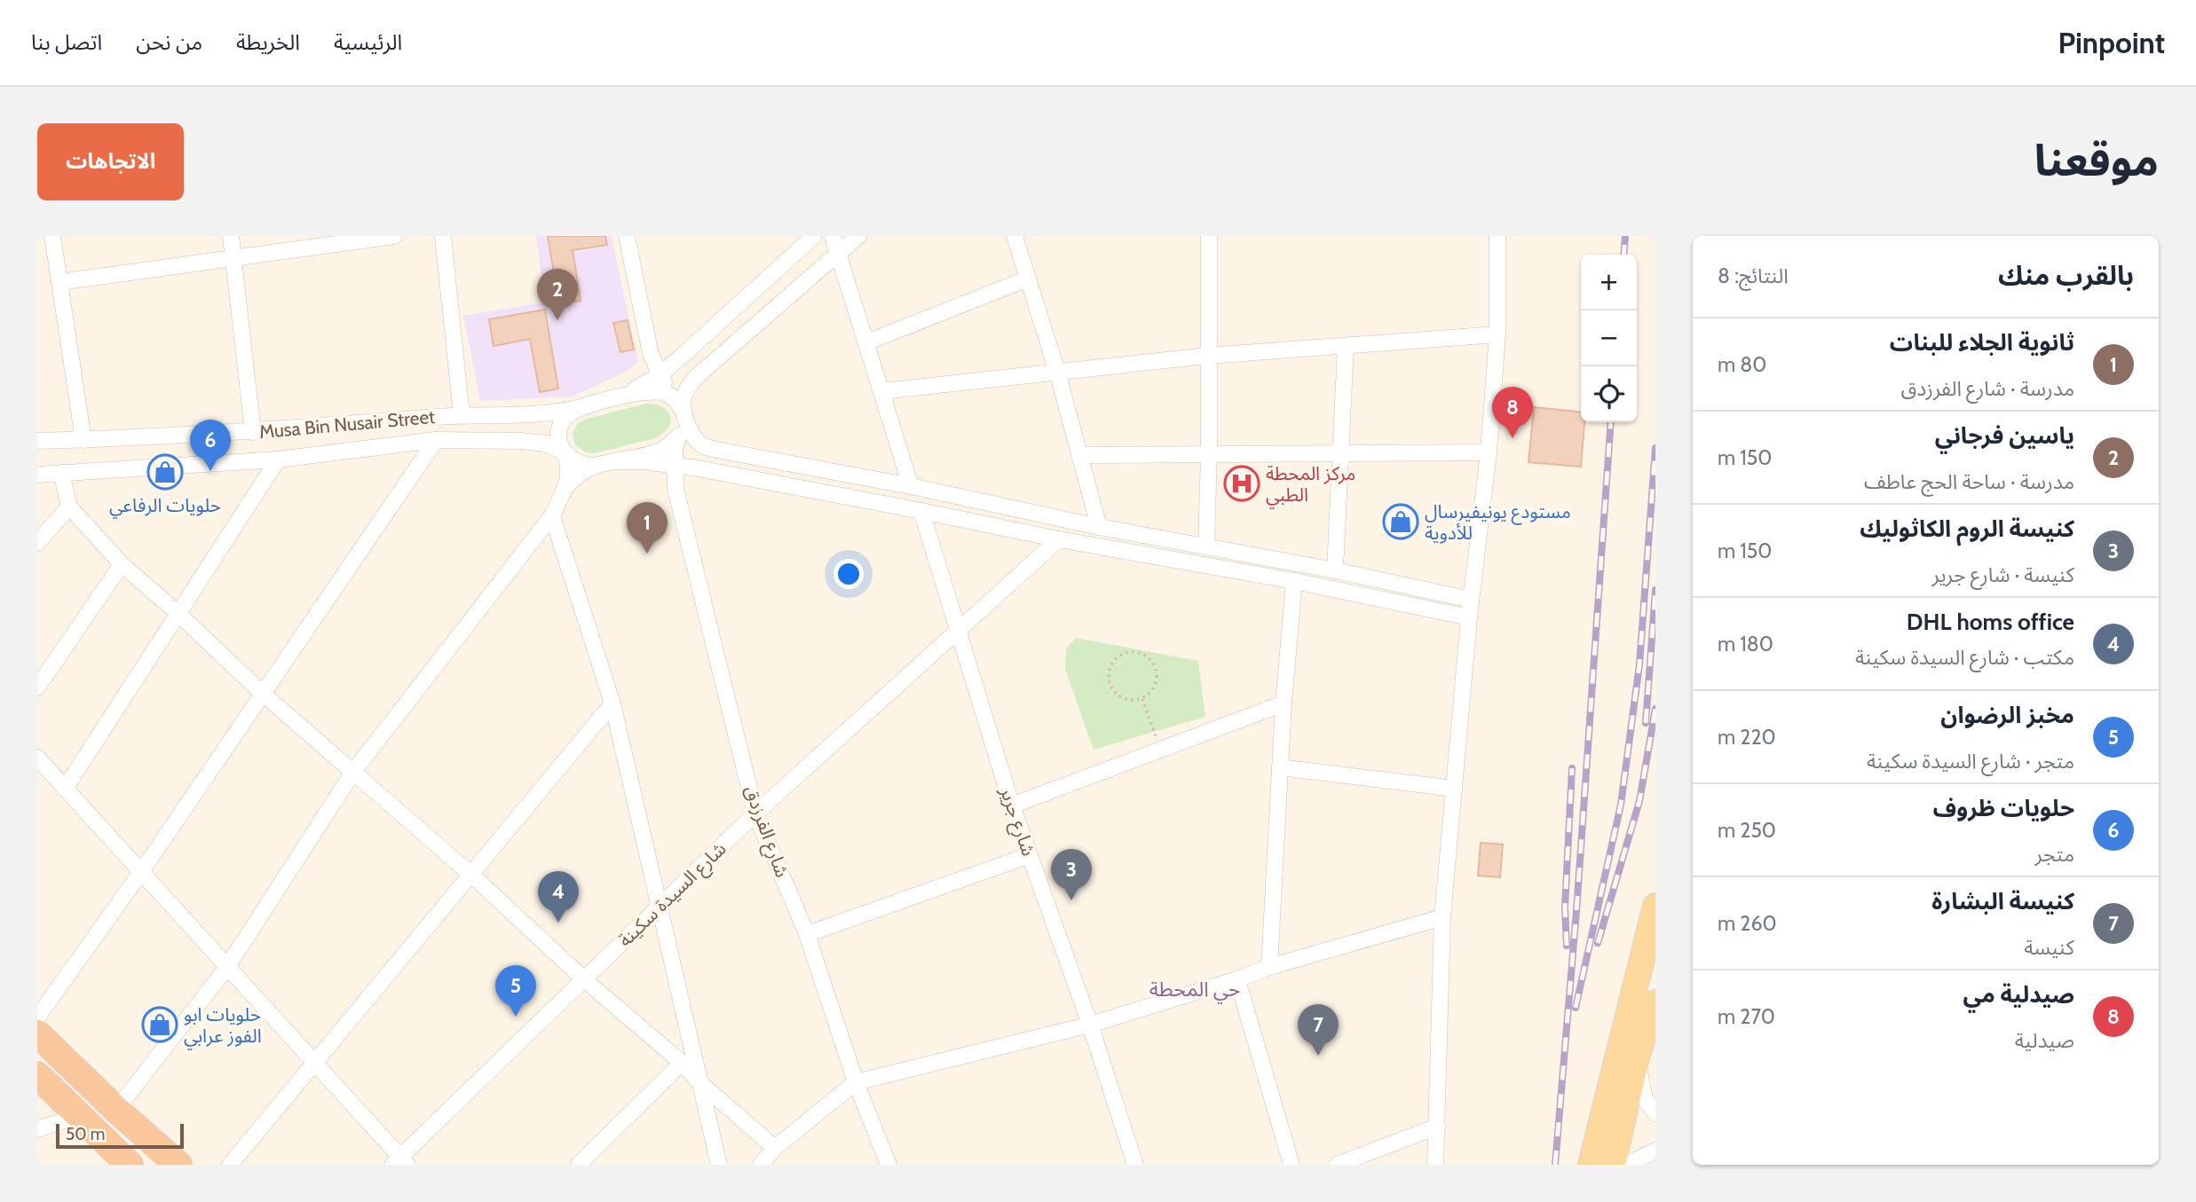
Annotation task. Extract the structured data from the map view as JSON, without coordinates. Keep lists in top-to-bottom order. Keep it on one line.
{"streets":{"street":["Musa Bin Nusair Street","شارع جرير","شارع الفرزدق","شارع السيدة سكينة"]},"crossings":[["شارع جرير","شارع السيدة سكينة"],["شارع الفرزدق","شارع السيدة سكينة"]],"districts":["حي المحطة"],"places":{"shop":["حلويات الرفاعي","مستودع يونيفيرسال للأدوية","حلويات ابو الفوز عرابي"],"hospital":["مركز المحطة الطبي"]},"scale_bar":"50 m","page":{"header":"Pinpoint","nav":["الرئيسية","الخريطة","من نحن","اتصل بنا"],"title":"موقعنا","buttons":"الاتجاهات","heading":["بالقرب منك","النتائج: 8"],"map_buttons":["+","−"],"pins":["2","8","6","1","3","4","5","7"],"list":[{"mark":"1","name":"ثانوية الجلاء للبنات","note":"مدرسة · شارع الفرزدق","value":"80 m"},{"mark":"2","name":"ياسين فرجاني","note":"مدرسة · ساحة الحج عاطف","value":"150 m"},{"mark":"3","name":"كنيسة الروم الكاثوليك","note":"كنيسة · شارع جرير","value":"150 m"},{"mark":"4","name":"DHL homs office","note":"مكتب · شارع السيدة سكينة","value":"180 m"},{"mark":"5","name":"مخبز الرضوان","note":"متجر · شارع السيدة سكينة","value":"220 m"},{"mark":"6","name":"حلويات ظروف","note":"متجر","value":"250 m"},{"mark":"7","name":"كنيسة البشارة","note":"كنيسة","value":"260 m"},{"mark":"8","name":"صيدلية مي","note":"صيدلية","value":"270 m"}],"scale":"50 m"}}
